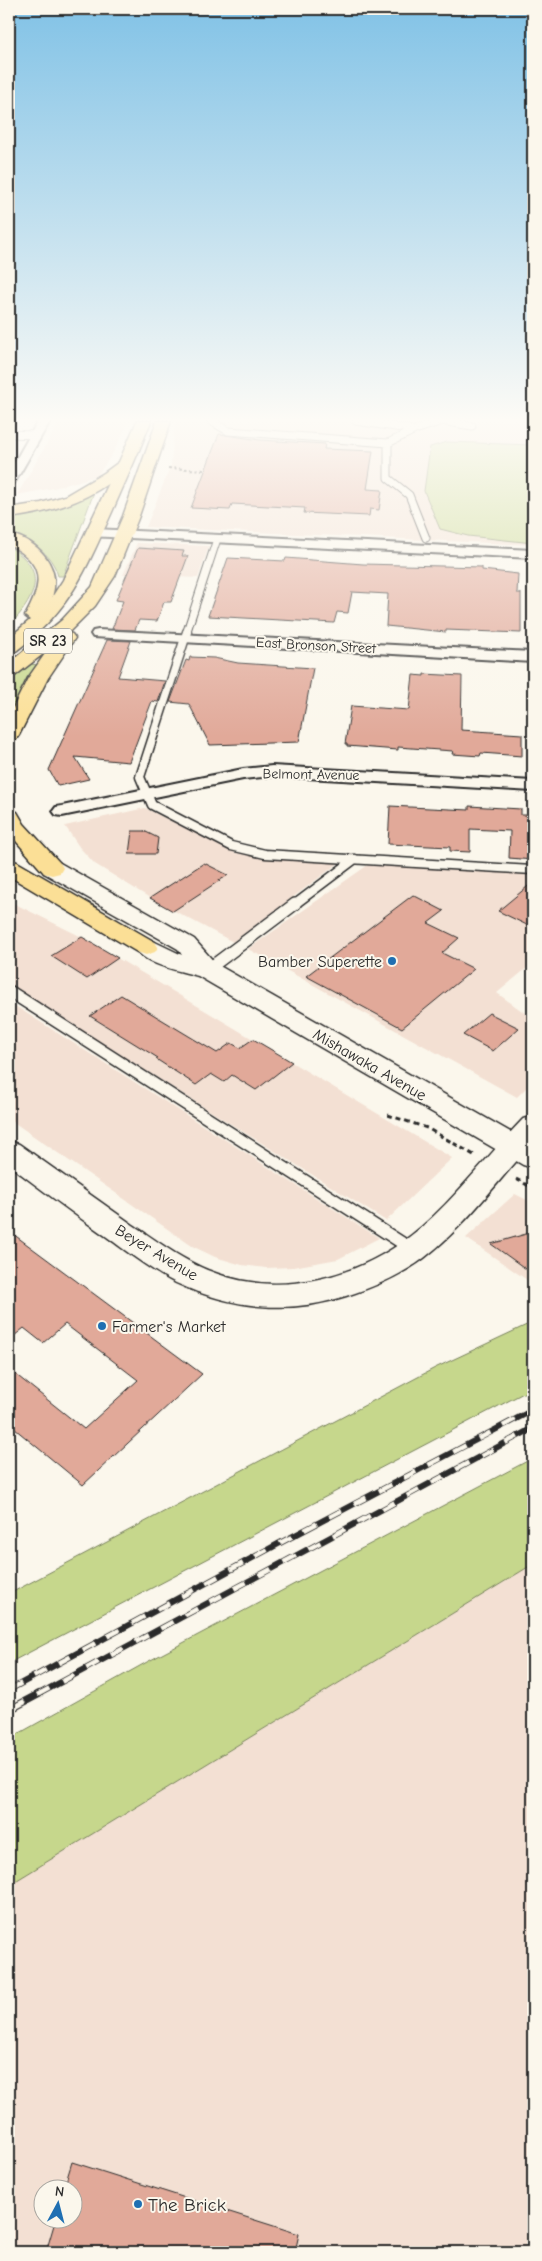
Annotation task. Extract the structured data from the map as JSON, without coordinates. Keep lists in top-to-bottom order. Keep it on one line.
{"streets":{"main road":["SR 23","Mishawaka Avenue","Beyer Avenue"],"street":["East Bronson Street","Belmont Avenue"]},"crossings":[["Mishawaka Avenue","Beyer Avenue"]],"places":["Bamber Superette","Farmer's Market","The Brick"],"north":"top"}
